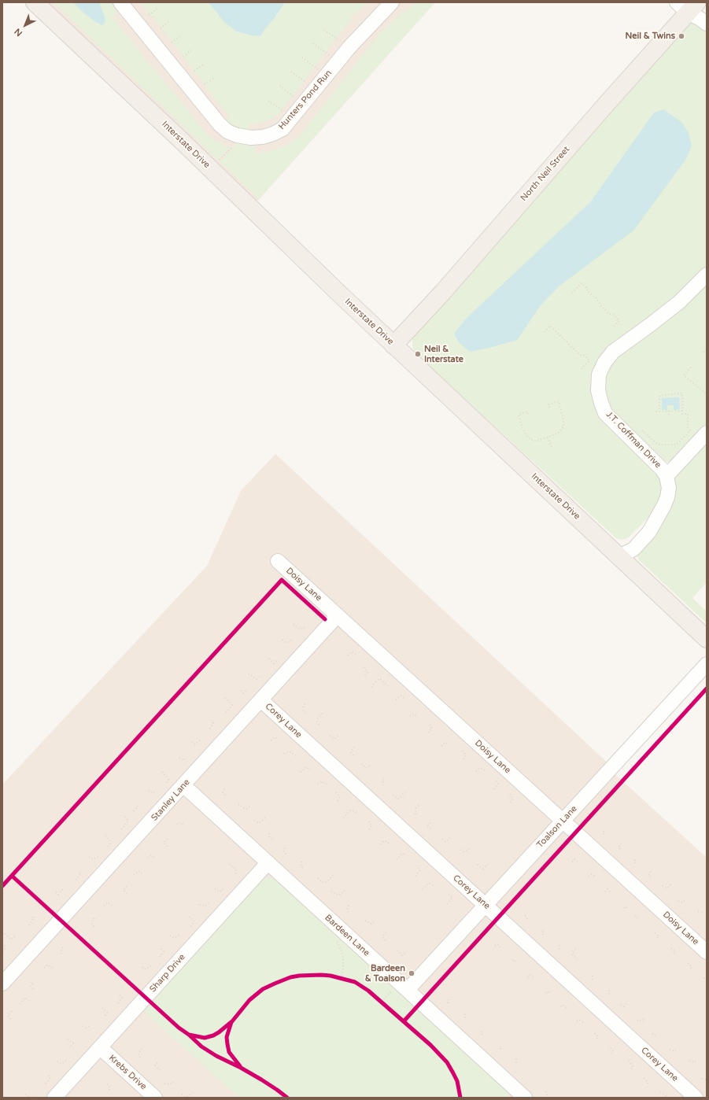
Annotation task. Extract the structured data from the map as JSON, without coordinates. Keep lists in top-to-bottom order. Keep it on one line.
{"streets":{"main road":["Interstate Drive","North Neil Street"],"street":["Hunters Pond Run","J.T. Coffman Drive","Doisy Lane","Corey Lane","Stanley Lane","Toalson Lane","Bardeen Lane","Sharp Drive","Krebs Drive"]},"crossings":[["Interstate Drive","North Neil Street"],["Interstate Drive","J.T. Coffman Drive"],["Doisy Lane","Stanley Lane"],["Doisy Lane","Toalson Lane"],["Corey Lane","Stanley Lane"],["Corey Lane","Toalson Lane"],["Stanley Lane","Bardeen Lane"],["Toalson Lane","Bardeen Lane"],["Bardeen Lane","Sharp Drive"],["Sharp Drive","Krebs Drive"]],"places":["Neil & Twins","Neil & Interstate","Bardeen & Toalson"],"north":"bottom left"}
